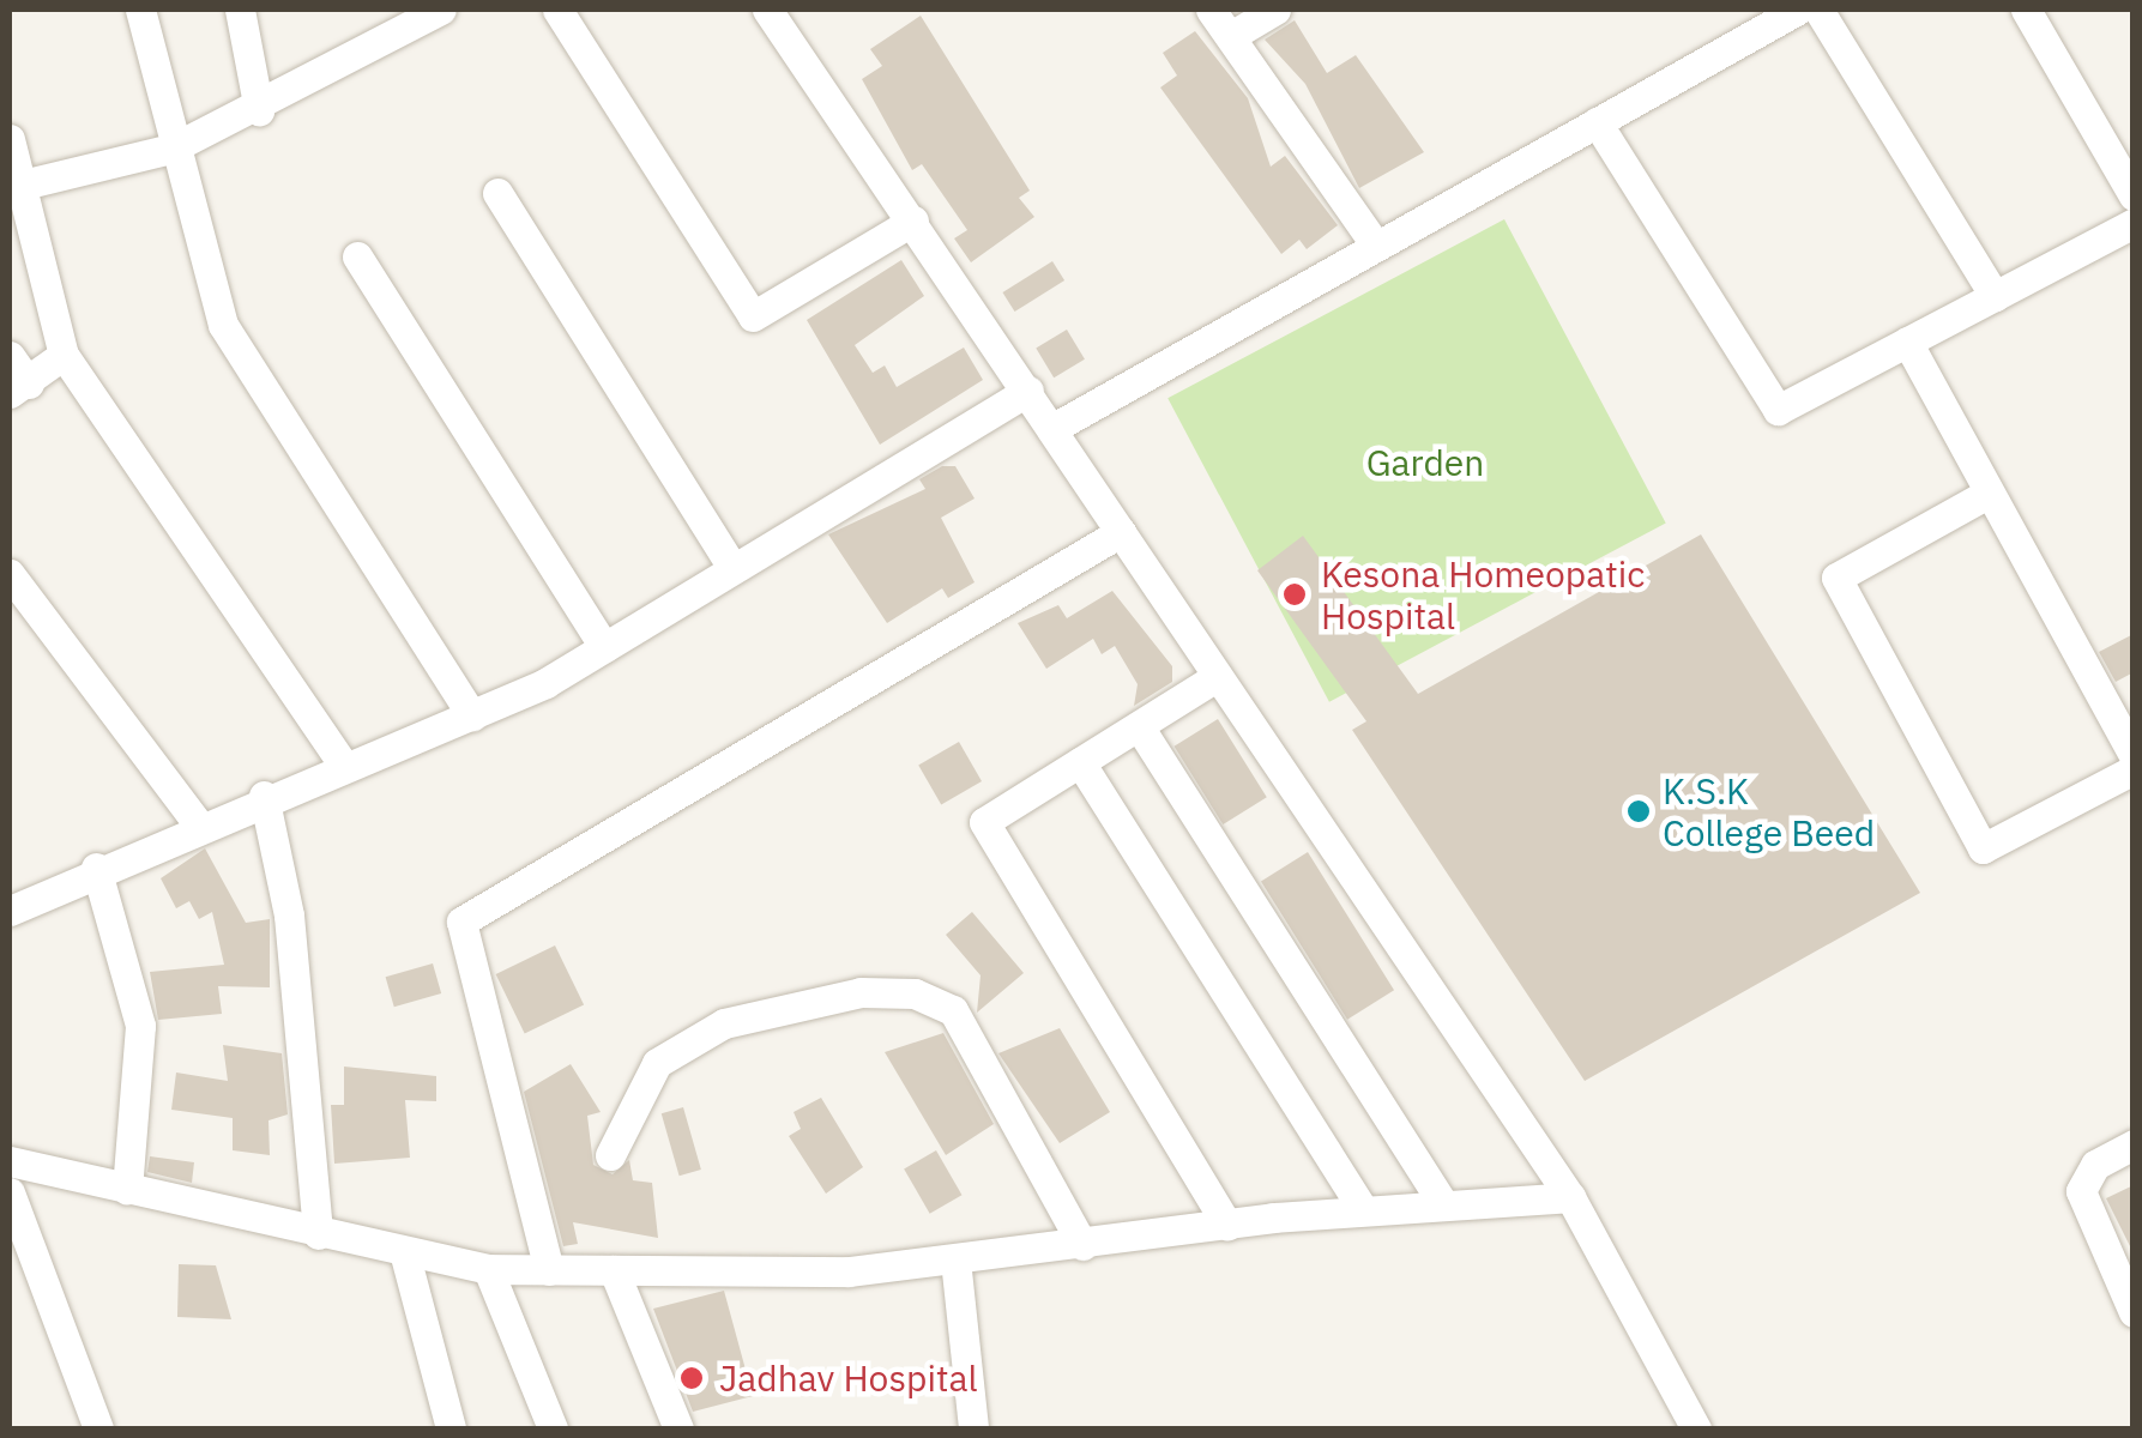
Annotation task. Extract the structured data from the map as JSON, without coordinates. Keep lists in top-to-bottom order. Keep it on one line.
{"parks":["Garden"],"places":["Kesona Homeopatic Hospital","K.S.K College Beed","Jadhav Hospital"]}
